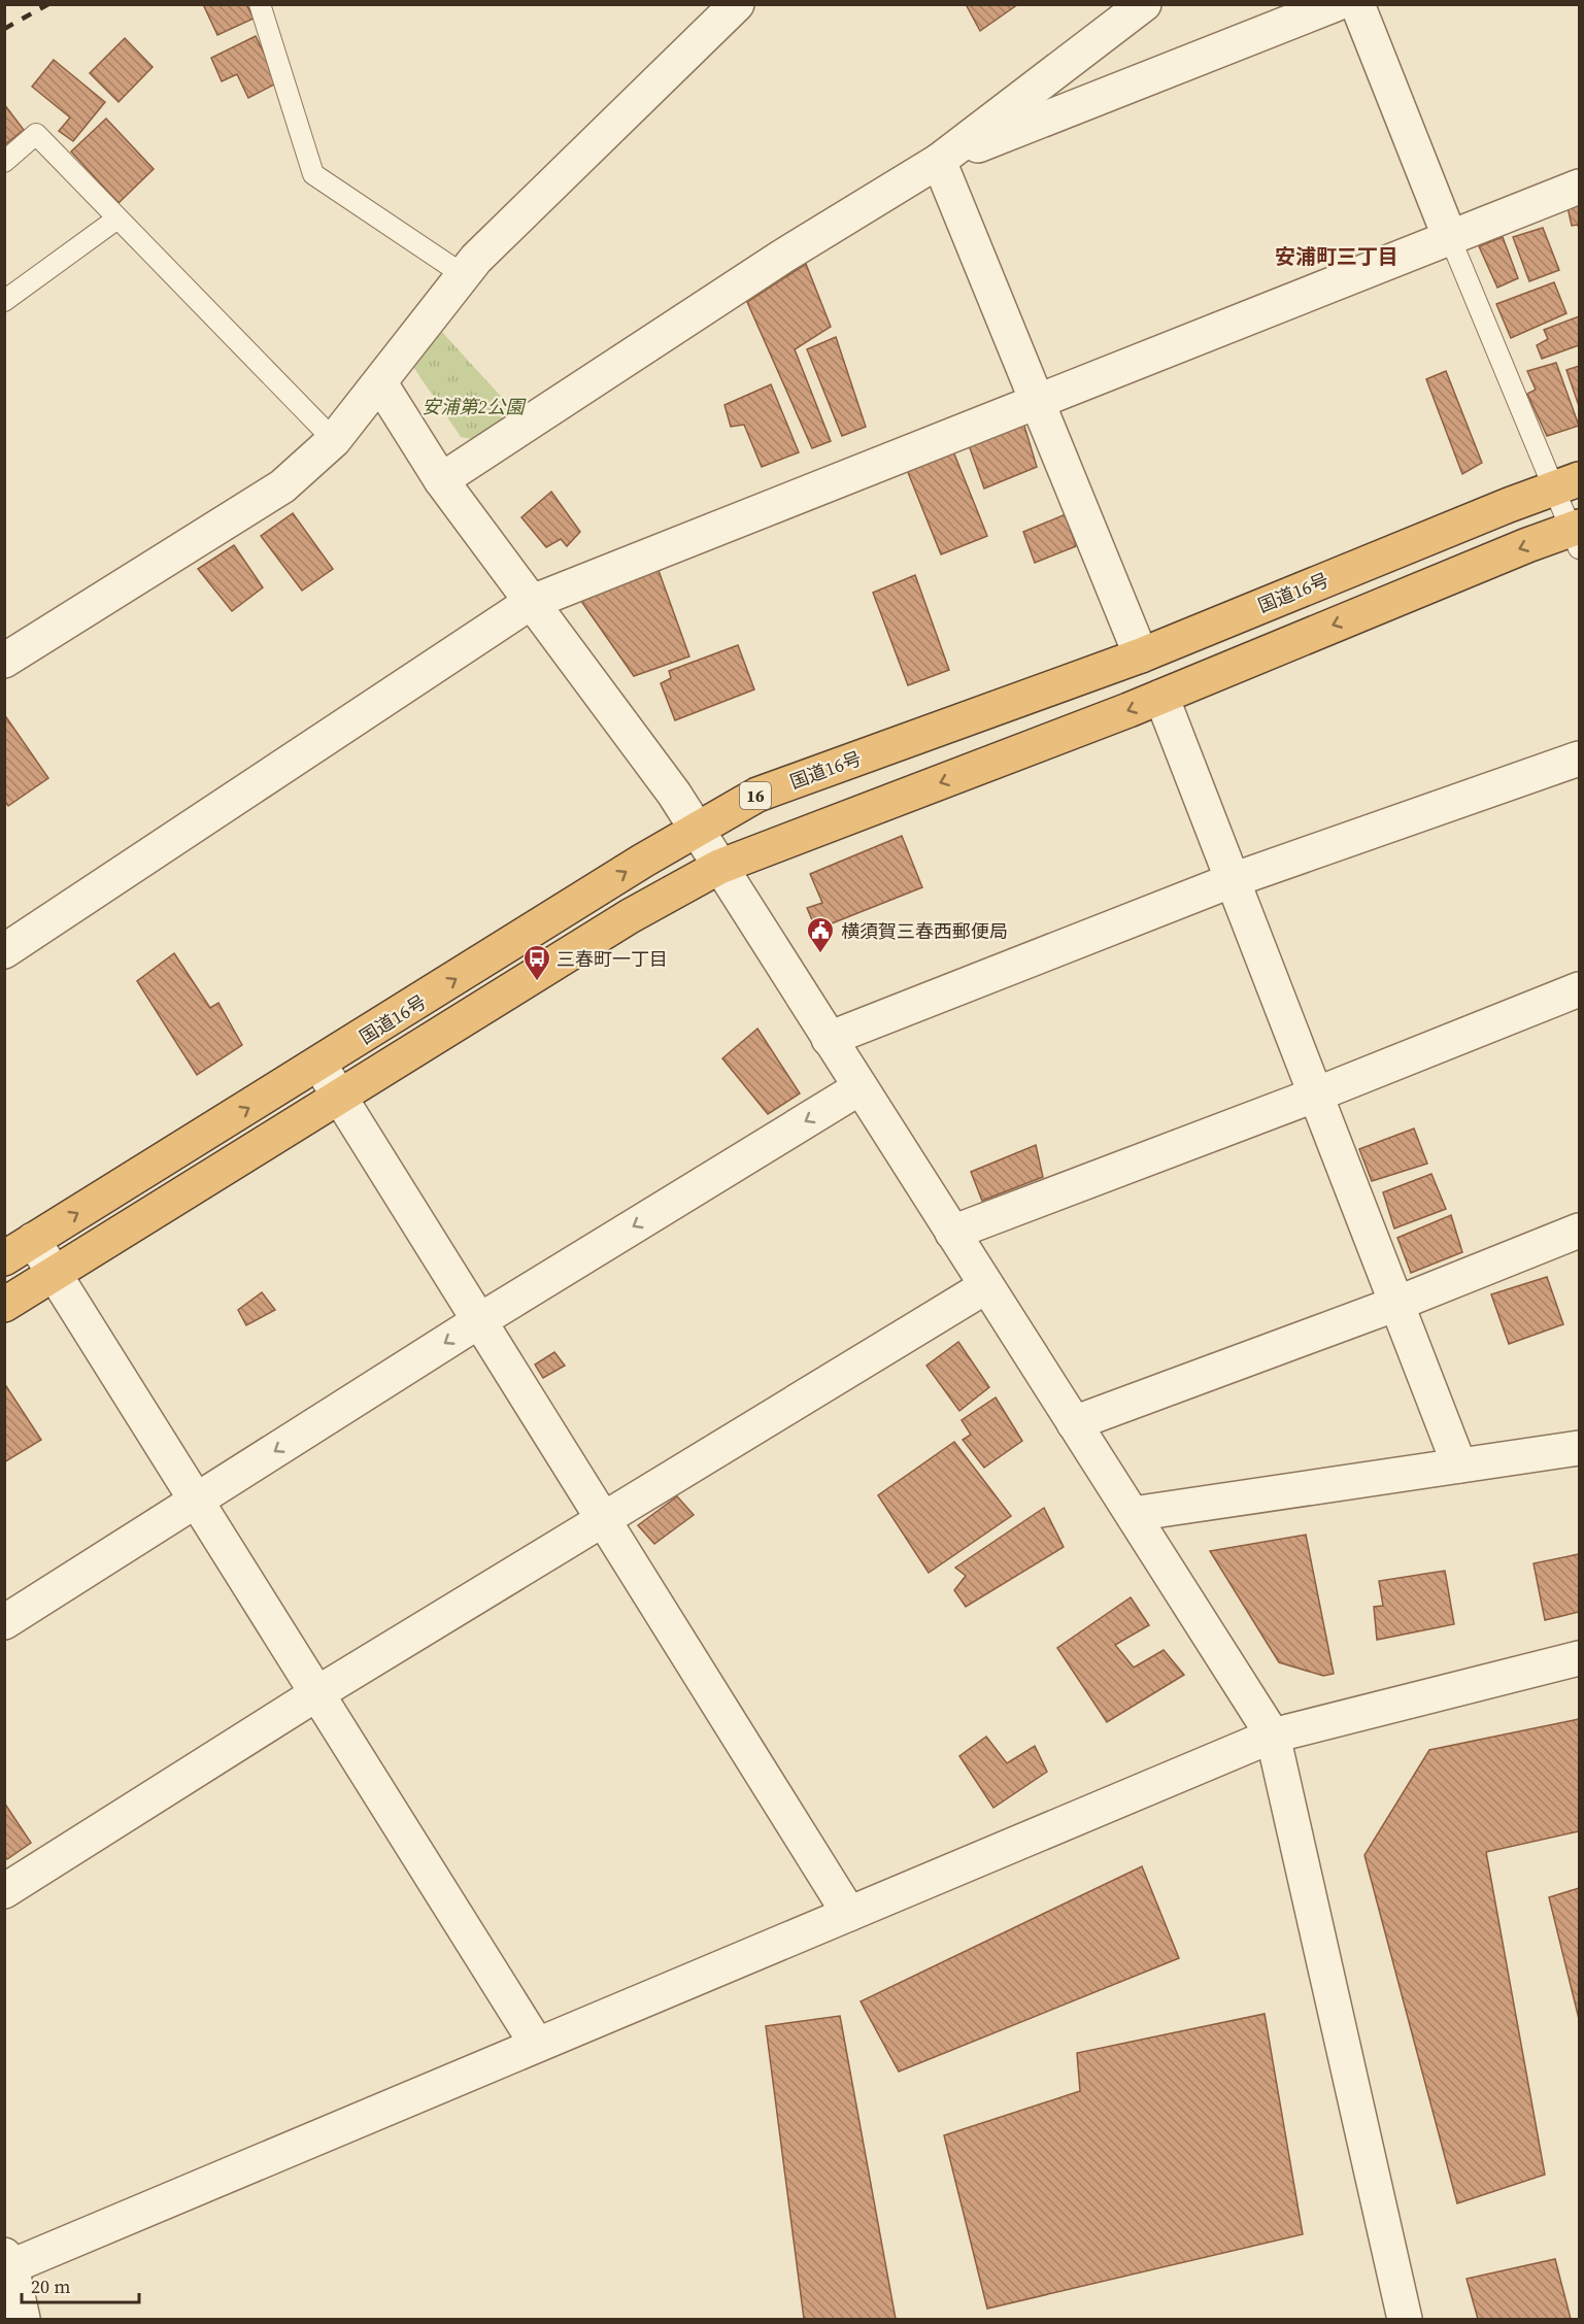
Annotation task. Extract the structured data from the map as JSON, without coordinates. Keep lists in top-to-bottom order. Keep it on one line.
{"streets":{"highway":["国道16号","16"]},"districts":["安浦町三丁目"],"parks":["安浦第2公園"],"places":{"public building":["横須賀三春西郵便局"],"bus stop":["三春町一丁目"]},"scale_bar":"20 m"}
